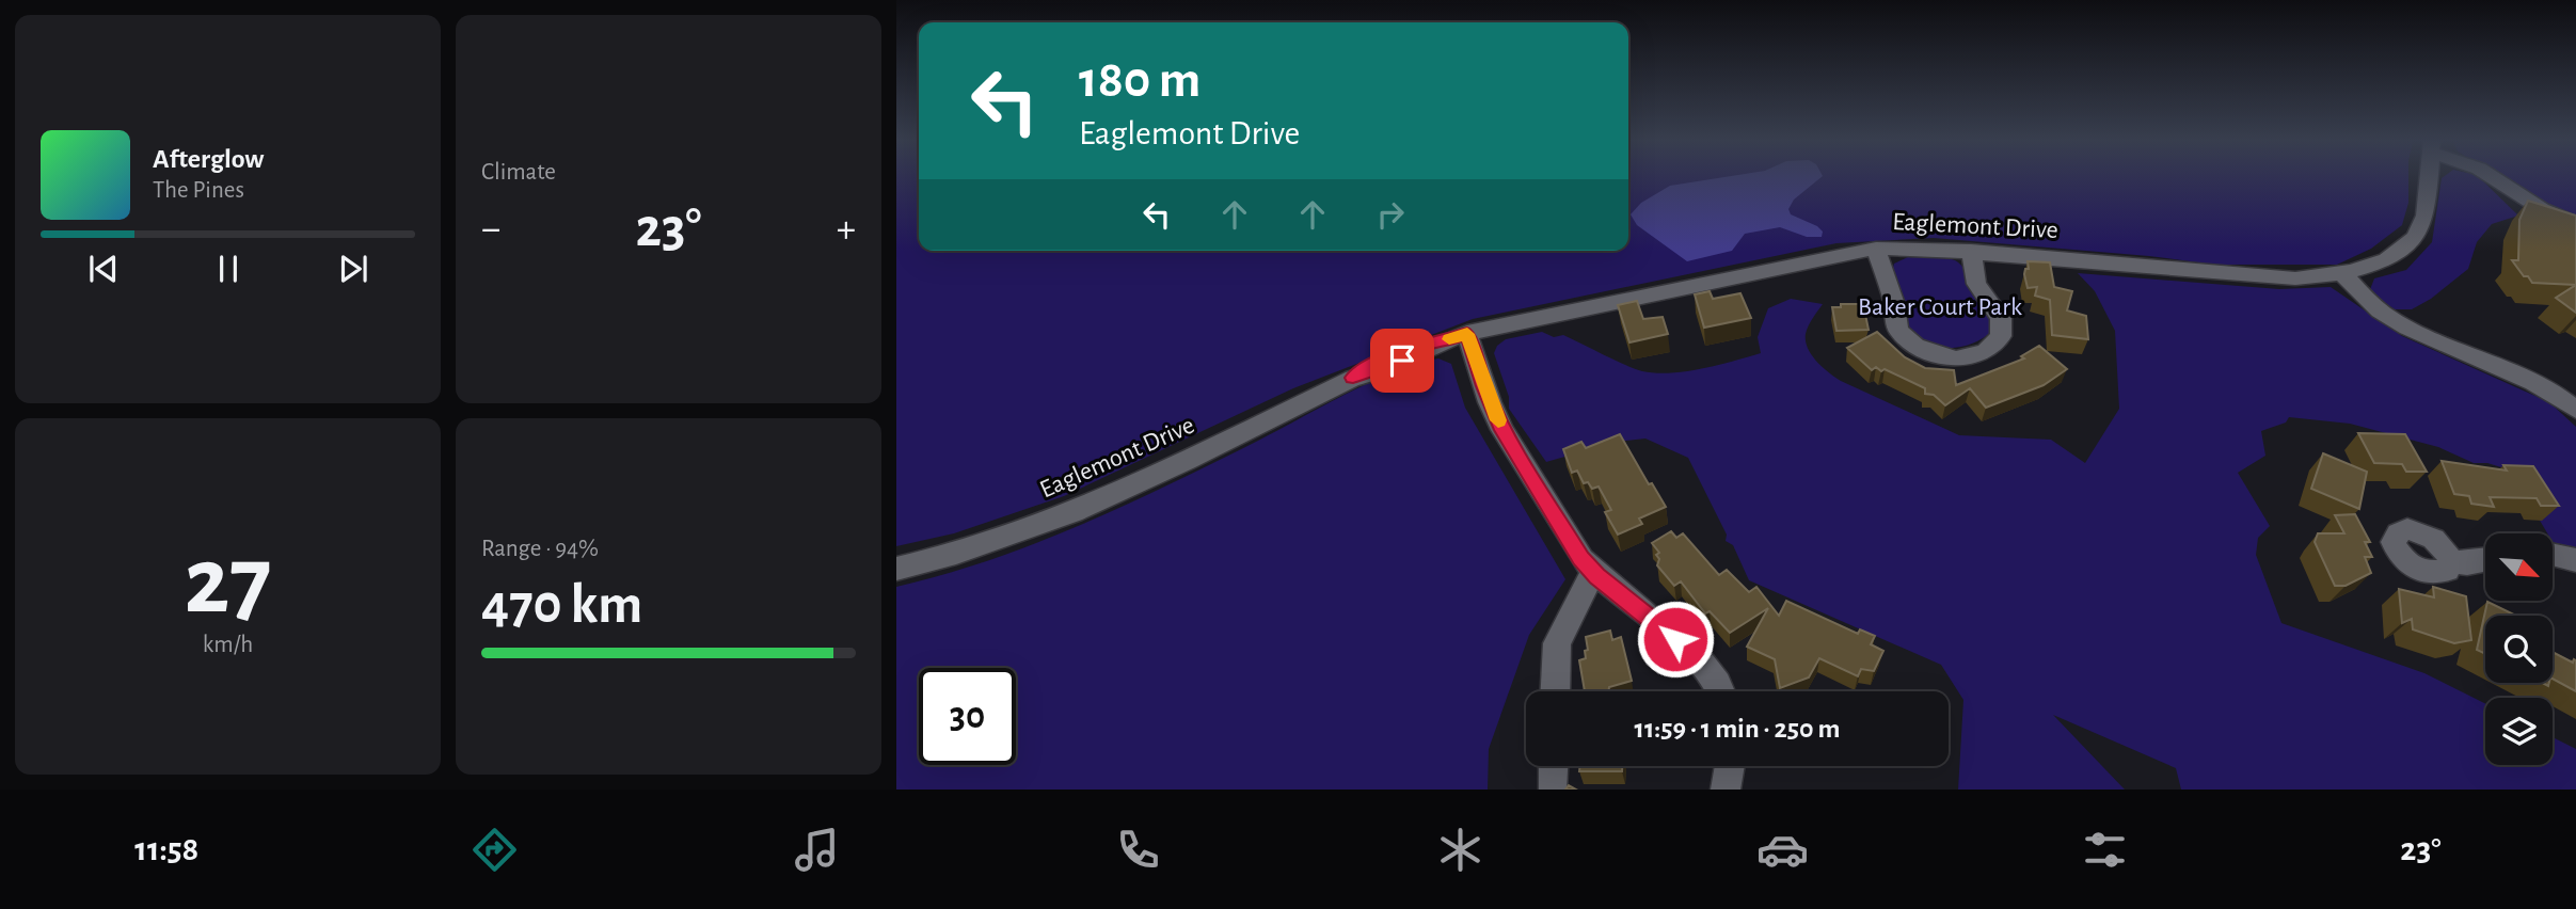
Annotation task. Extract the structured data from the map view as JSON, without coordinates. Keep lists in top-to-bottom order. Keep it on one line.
{"streets":{"street":["Eaglemont Drive"]},"parks":["Baker Court Park"],"north":"bottom right","page":{"tile":["Climate",["27","km/h"],["Range · 94%","470 km"]],"turn":["180 m","Eaglemont Drive"],"song":["Afterglow","The Pines"],"heat":["−","23°","+"],"limit":"30","trip":"11:59 · 1 min · 250 m","tabs":["11:58","23°"]}}
